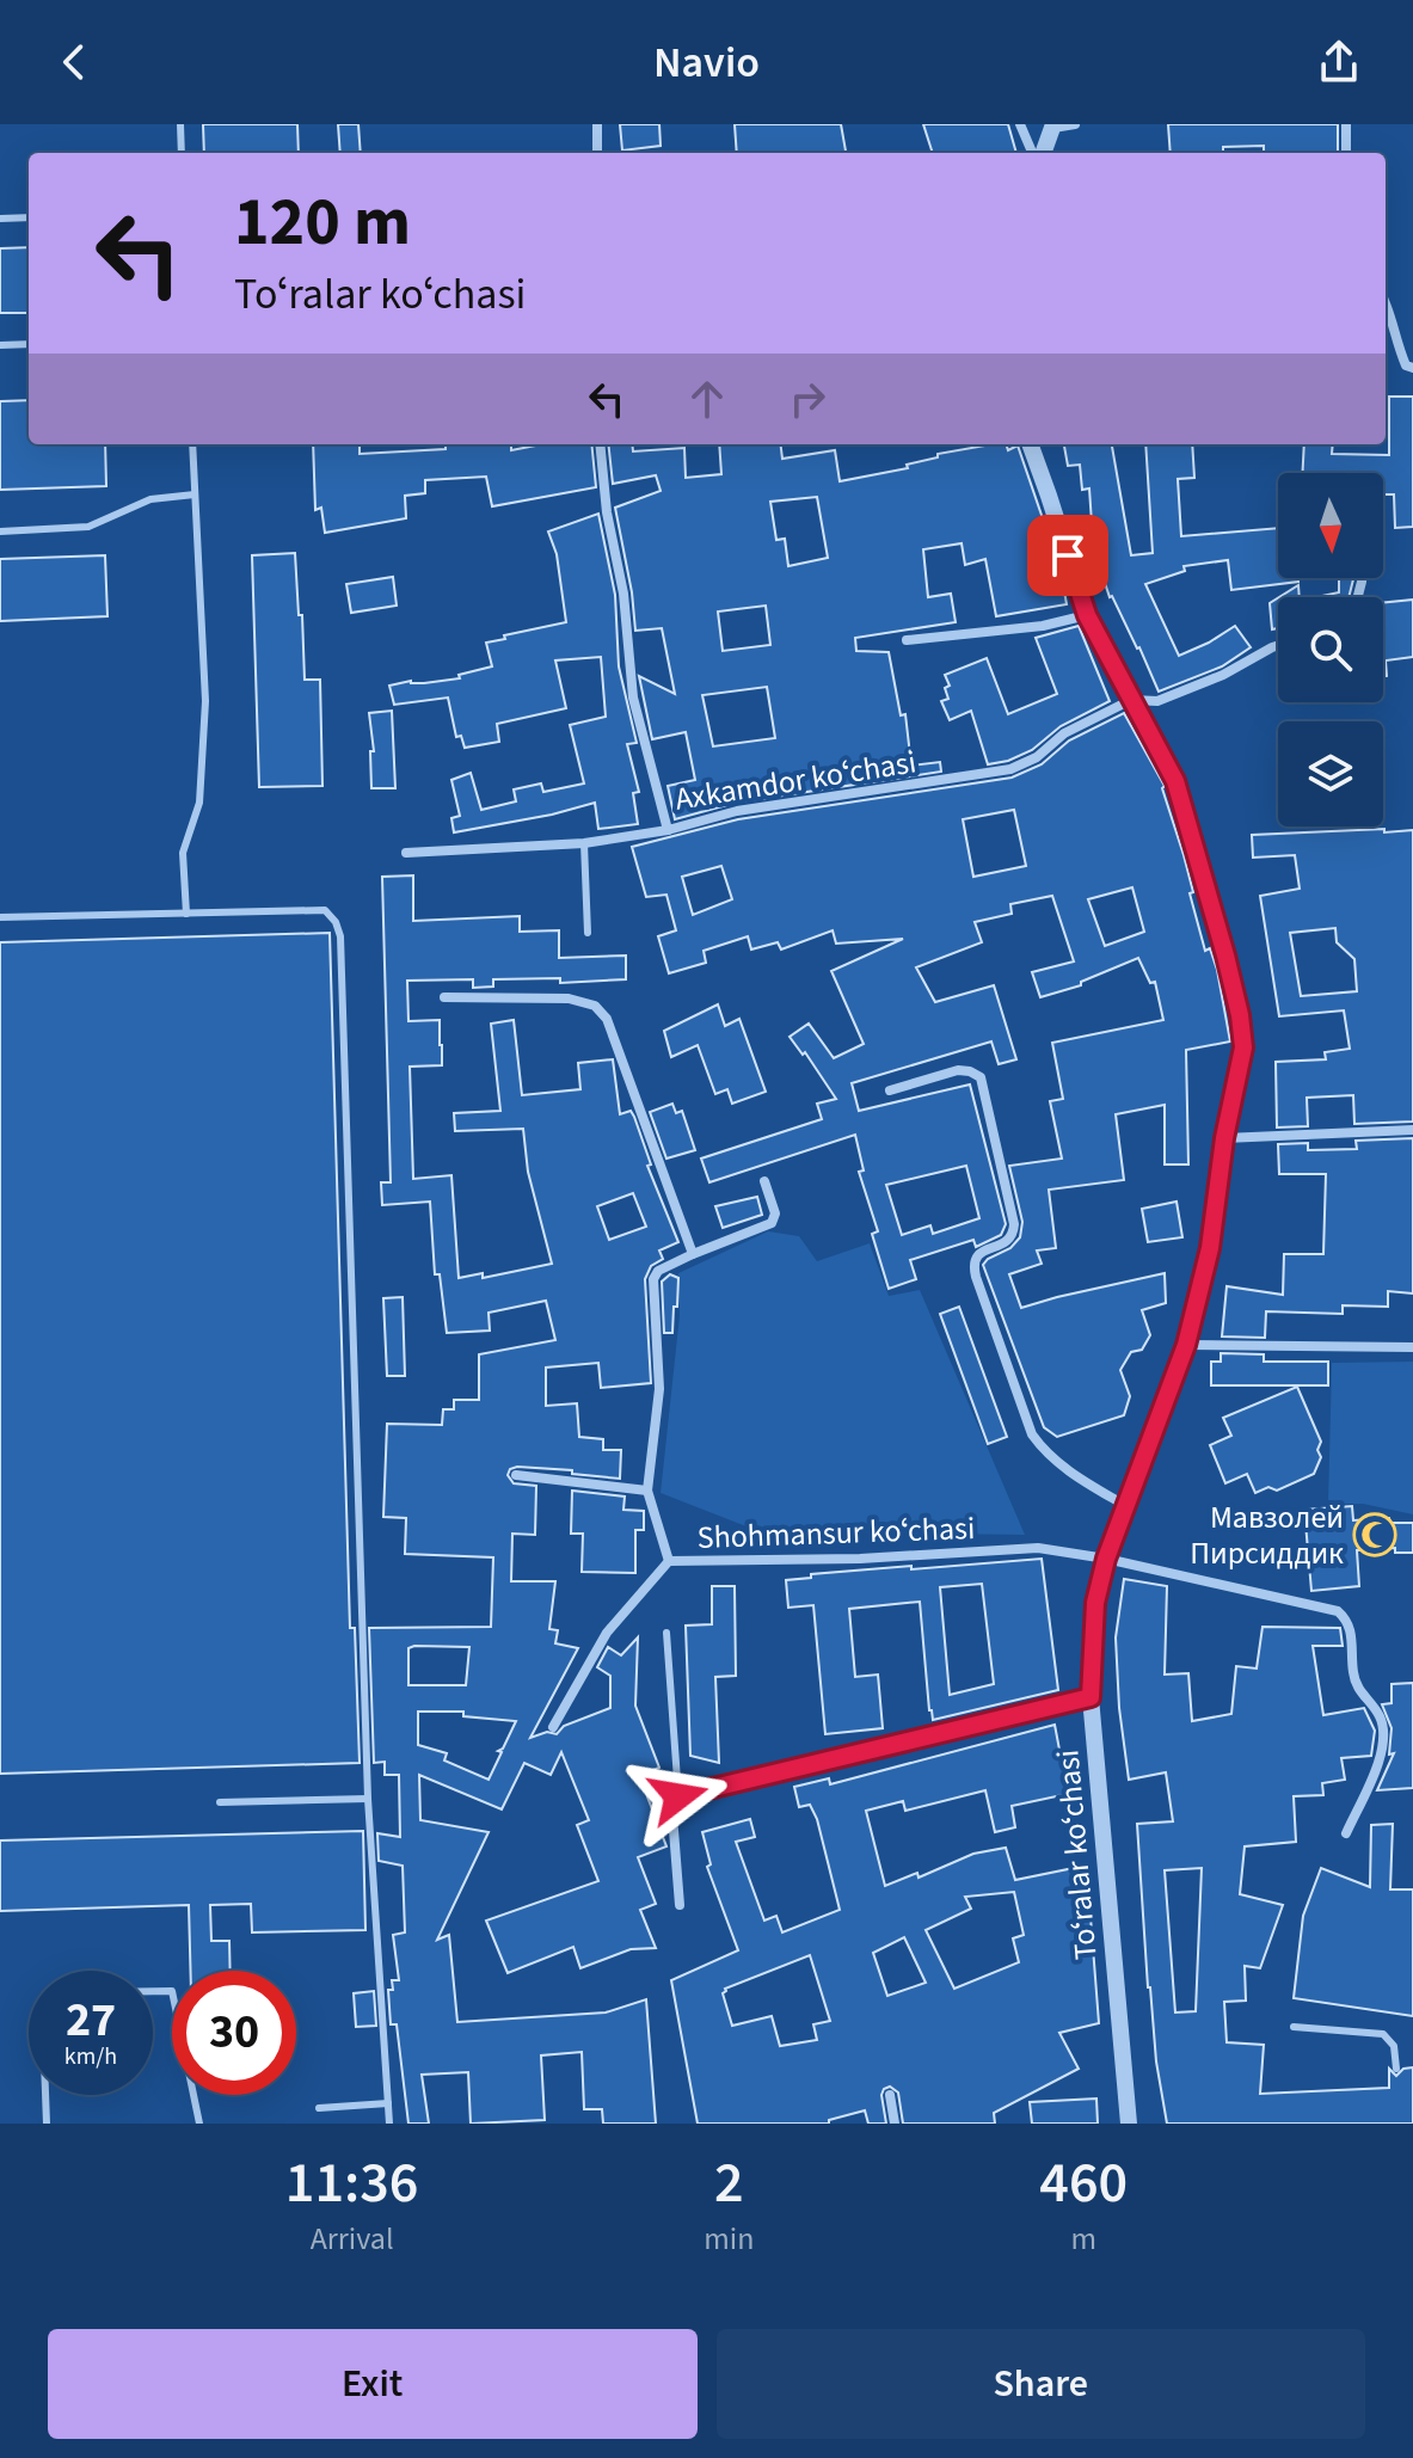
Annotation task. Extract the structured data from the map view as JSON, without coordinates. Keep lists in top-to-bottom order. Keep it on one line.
{"streets":{"street":["Axkamdor koʻchasi","Shohmansur koʻchasi","Toʻralar koʻchasi"]},"crossings":[["Axkamdor koʻchasi","Toʻralar koʻchasi"],["Shohmansur koʻchasi","Toʻralar koʻchasi"]],"places":{"mosque":["Мавзолей Пирсиддик"]},"north":"bottom","page":{"header":"Navio","turn":["120 m","Toʻralar koʻchasi"],"speed":"27 km/h","limit":"30","eta":["11:36","Arrival","2","min","460","m"],"buttons":["Exit","Share"]}}
